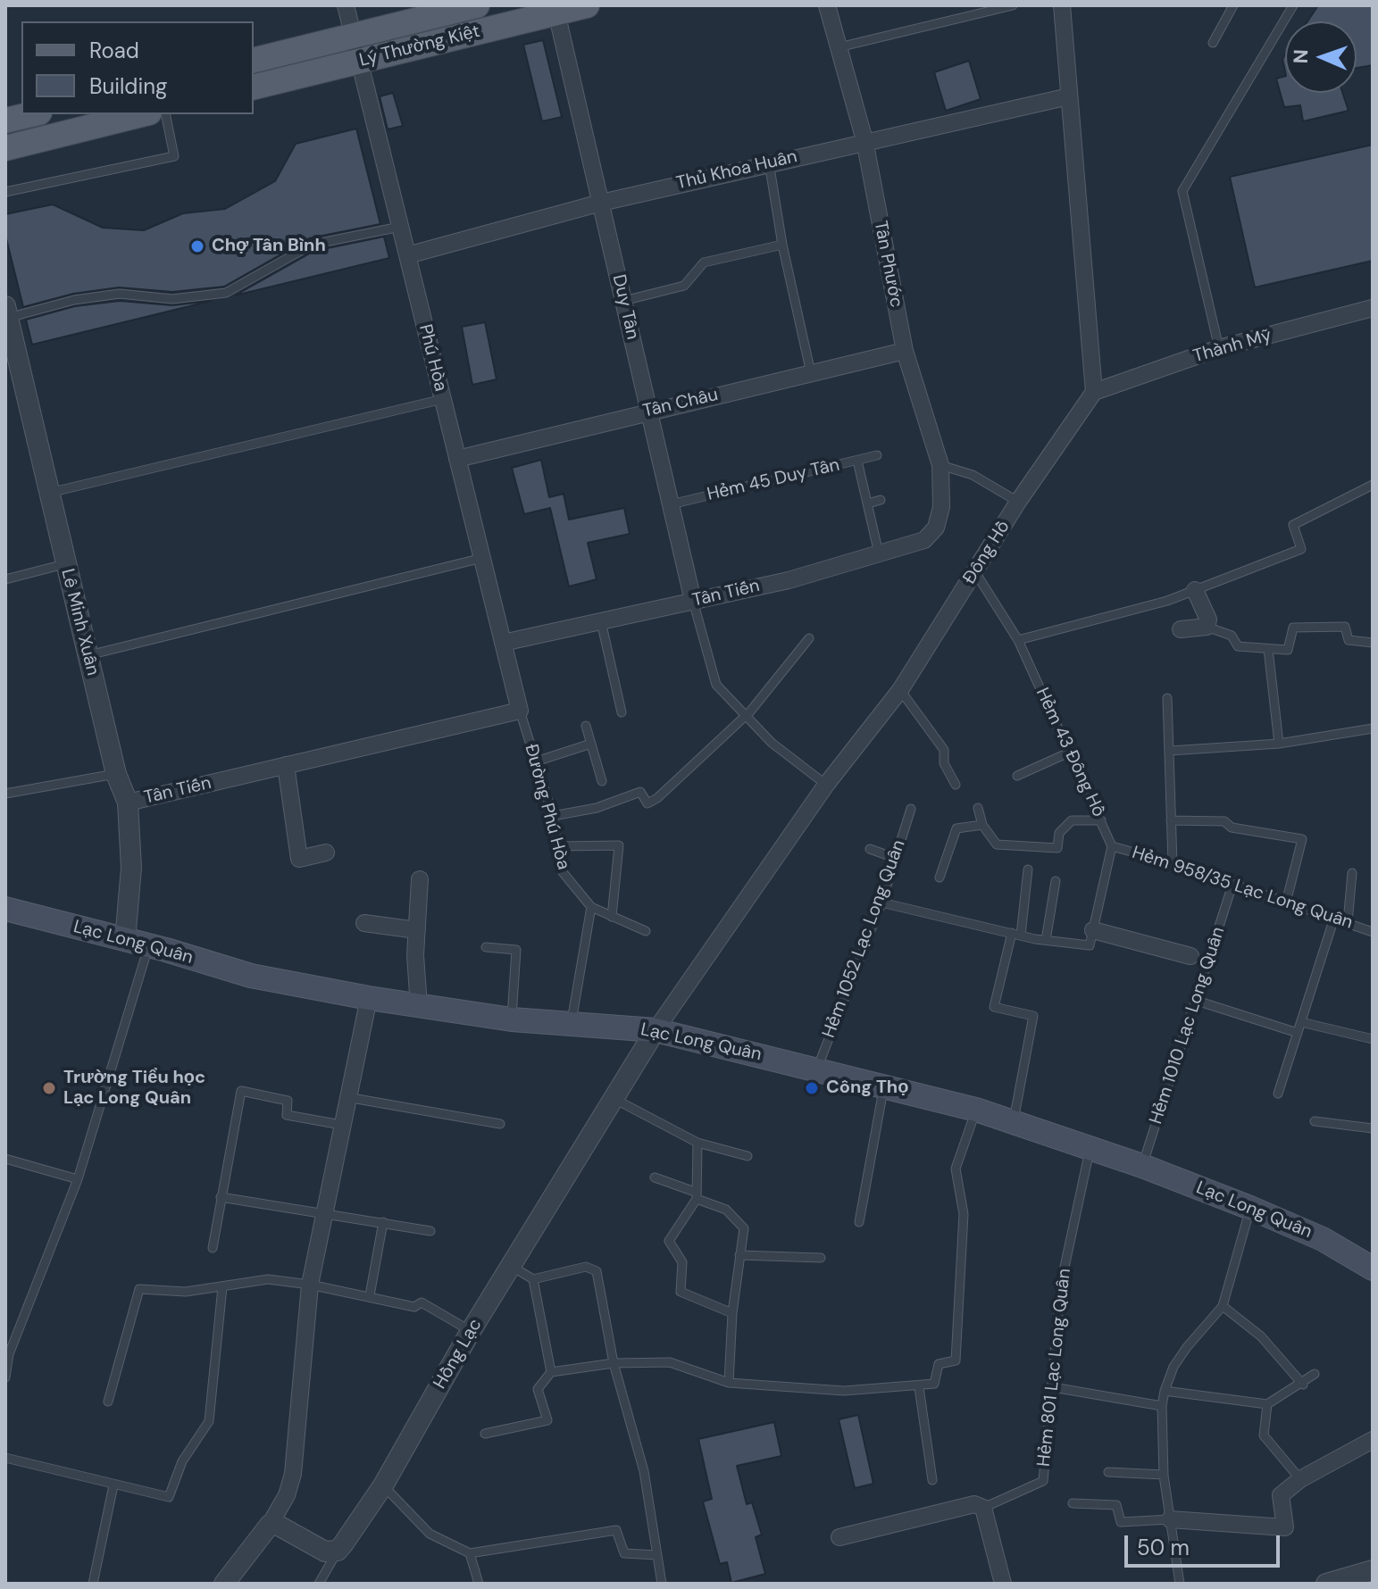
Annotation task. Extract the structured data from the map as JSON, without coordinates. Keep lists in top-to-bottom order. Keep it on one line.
{"streets":{"main road":["Lý Thường Kiệt","Lạc Long Quân"],"street":["Thủ Khoa Huân","Tân Phước","Duy Tân","Thành Mỹ","Phú Hòa","Tân Châu","Đông Hồ","Tân Tiến","Lê Minh Xuân","Hồng Lạc"],"lane":["Hẻm 45 Duy Tân","Hẻm 43 Đông Hồ","Đường Phú Hòa","Hẻm 958/35 Lạc Long Quân","Hẻm 1052 Lạc Long Quân","Hẻm 1010 Lạc Long Quân","Hẻm 801 Lạc Long Quân"]},"crossings":[["Lý Thường Kiệt","Duy Tân"],["Lý Thường Kiệt","Phú Hòa"],["Thủ Khoa Huân","Tân Phước"],["Thủ Khoa Huân","Duy Tân"],["Thủ Khoa Huân","Phú Hòa"],["Tân Phước","Tân Châu"],["Tân Phước","Tân Tiến"],["Duy Tân","Tân Châu"],["Duy Tân","Hẻm 45 Duy Tân"],["Duy Tân","Tân Tiến"],["Thành Mỹ","Đông Hồ"],["Phú Hòa","Tân Châu"],["Phú Hòa","Tân Tiến"],["Phú Hòa","Đường Phú Hòa"],["Đông Hồ","Hẻm 43 Đông Hồ"],["Đông Hồ","Lạc Long Quân"],["Đông Hồ","Hồng Lạc"],["Tân Tiến","Lê Minh Xuân"],["Tân Tiến","Đường Phú Hòa"],["Lê Minh Xuân","Lạc Long Quân"],["Hẻm 43 Đông Hồ","Hẻm 958/35 Lạc Long Quân"],["Hẻm 958/35 Lạc Long Quân","Hẻm 1010 Lạc Long Quân"],["Hẻm 1052 Lạc Long Quân","Lạc Long Quân"],["Lạc Long Quân","Hẻm 1010 Lạc Long Quân"],["Lạc Long Quân","Hồng Lạc"],["Lạc Long Quân","Hẻm 801 Lạc Long Quân"]],"places":["Chợ Tân Bình","Trường Tiểu học Lạc Long Quân","Công Thọ"],"legend":["Road","Building"],"scale_bar":"50 m","north":"left"}
